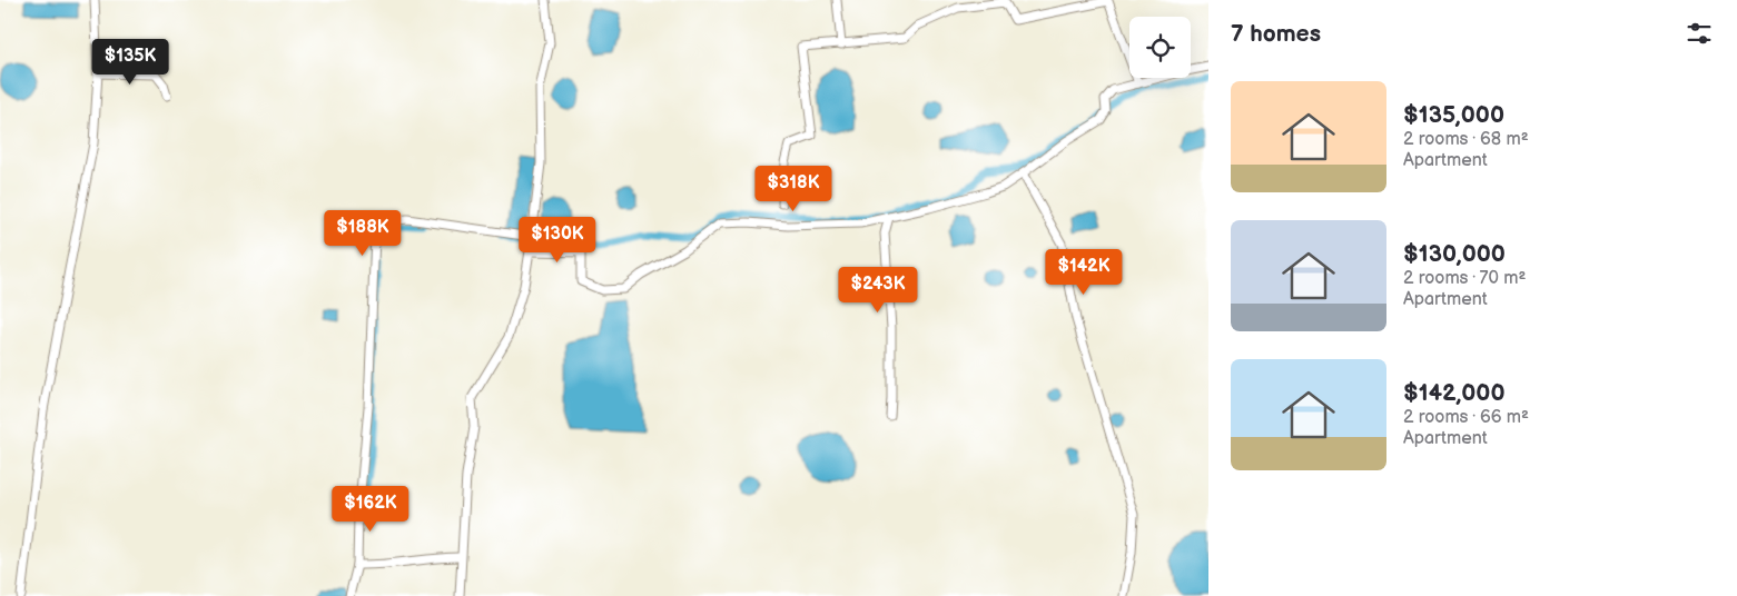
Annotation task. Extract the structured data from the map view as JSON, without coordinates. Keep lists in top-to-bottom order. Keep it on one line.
{"page":{"heading":"7 homes","price":["$135K","$318K","$188K","$130K","$142K","$243K","$162K"],"list":[{"name":"$135,000","note":"2 rooms · 68 m² · Apartment"},{"name":"$130,000","note":"2 rooms · 70 m² · Apartment"},{"name":"$142,000","note":"2 rooms · 66 m² · Apartment"}]}}
